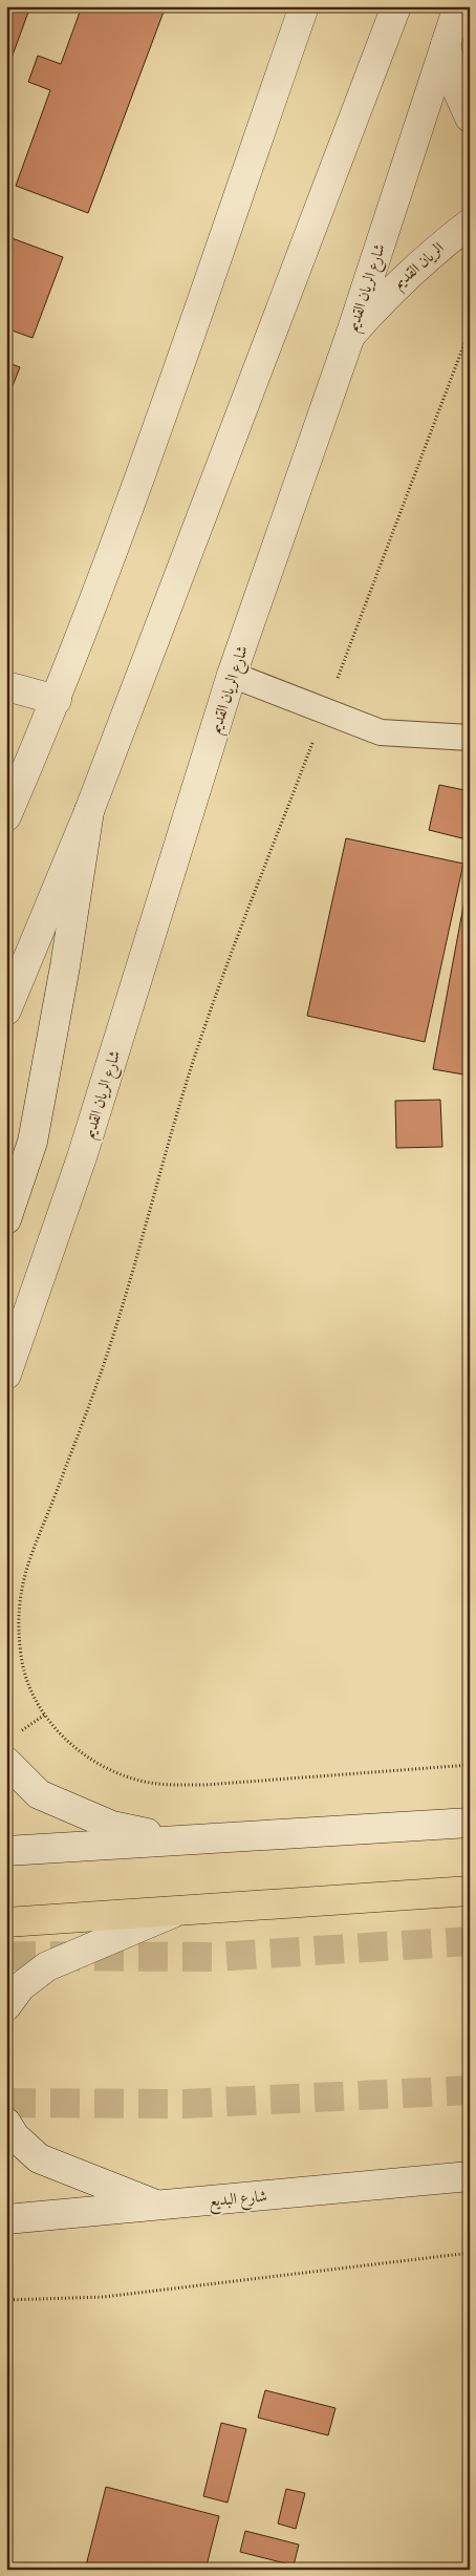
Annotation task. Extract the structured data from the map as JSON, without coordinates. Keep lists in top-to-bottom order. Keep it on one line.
{"streets":{"street":["الريان القديم","شارع الريان القديم","شارع البديع"]},"crossings":[["الريان القديم","شارع الريان القديم"]]}
